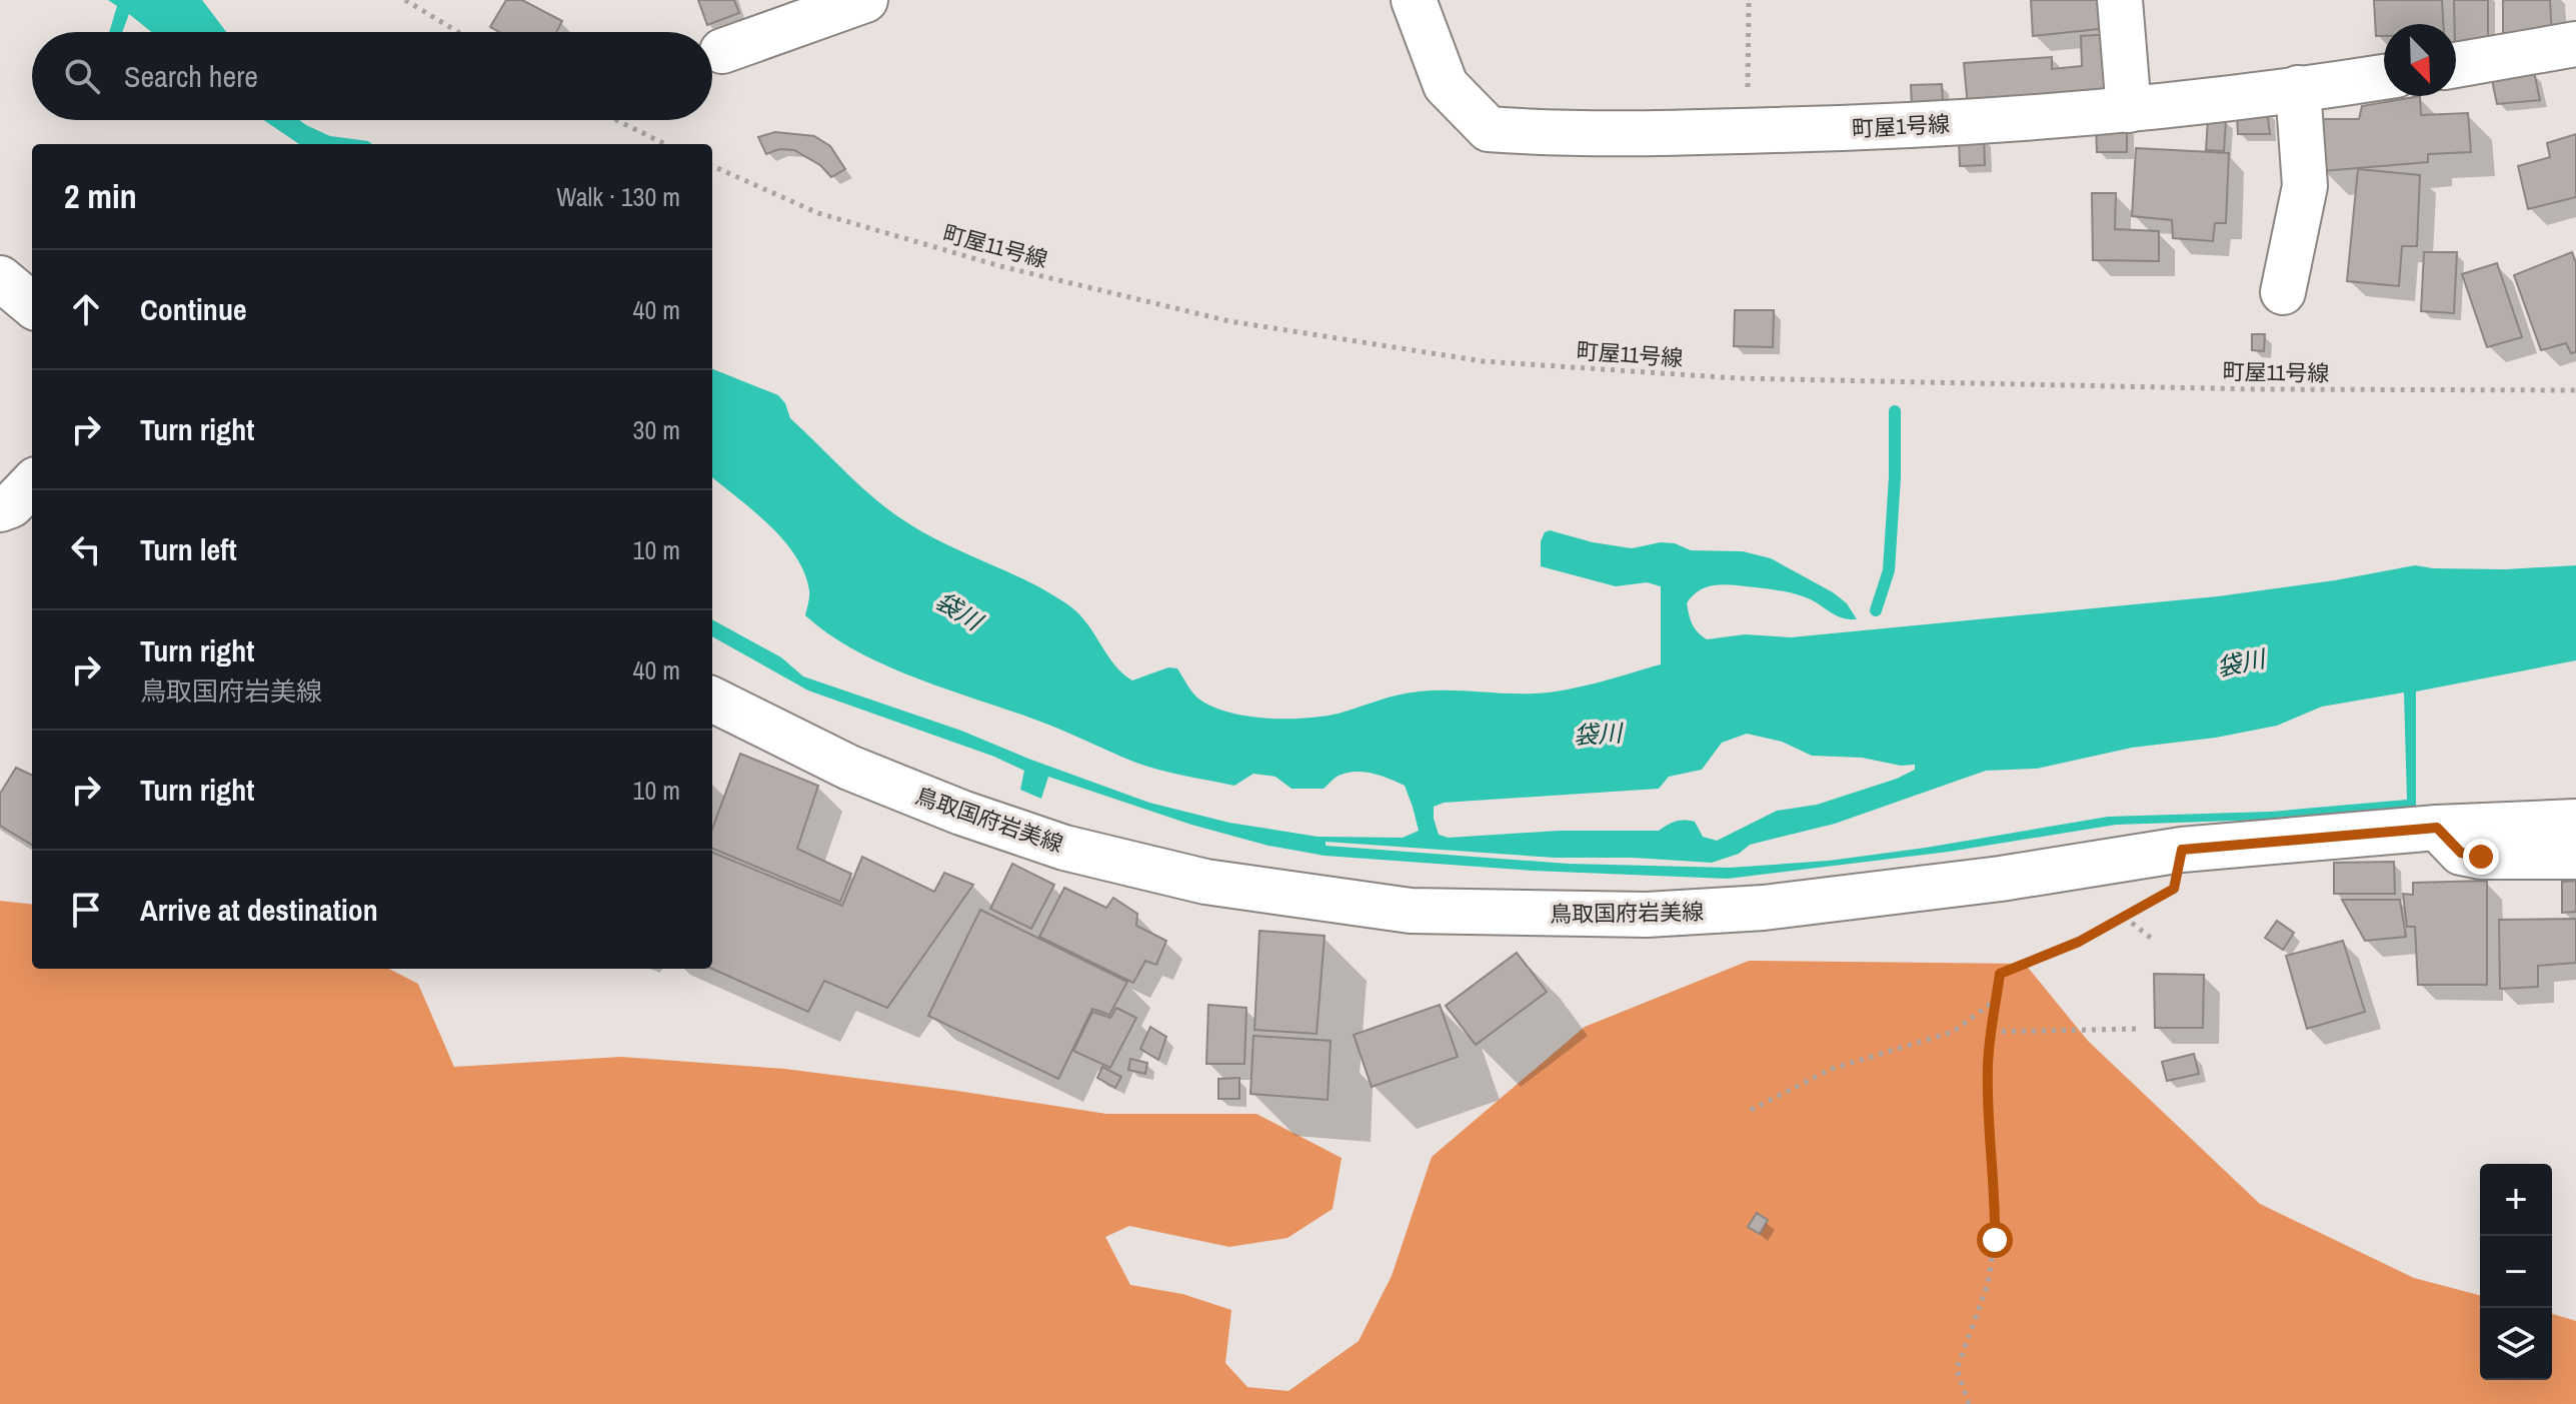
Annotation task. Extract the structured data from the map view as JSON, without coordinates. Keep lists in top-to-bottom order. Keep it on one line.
{"streets":{"main road":["町屋1号線","鳥取国府岩美線"],"path":["町屋11号線"]},"water":["袋川"],"north":"bottom right","page":{"search":"Search here","heading":["2 min","Walk · 130 m"],"list":[["Continue","40 m"],["Turn right","30 m"],["Turn left","10 m"],["Turn right","鳥取国府岩美線","40 m"],["Turn right","10 m"],"Arrive at destination"],"map_buttons":["+","−"]}}
